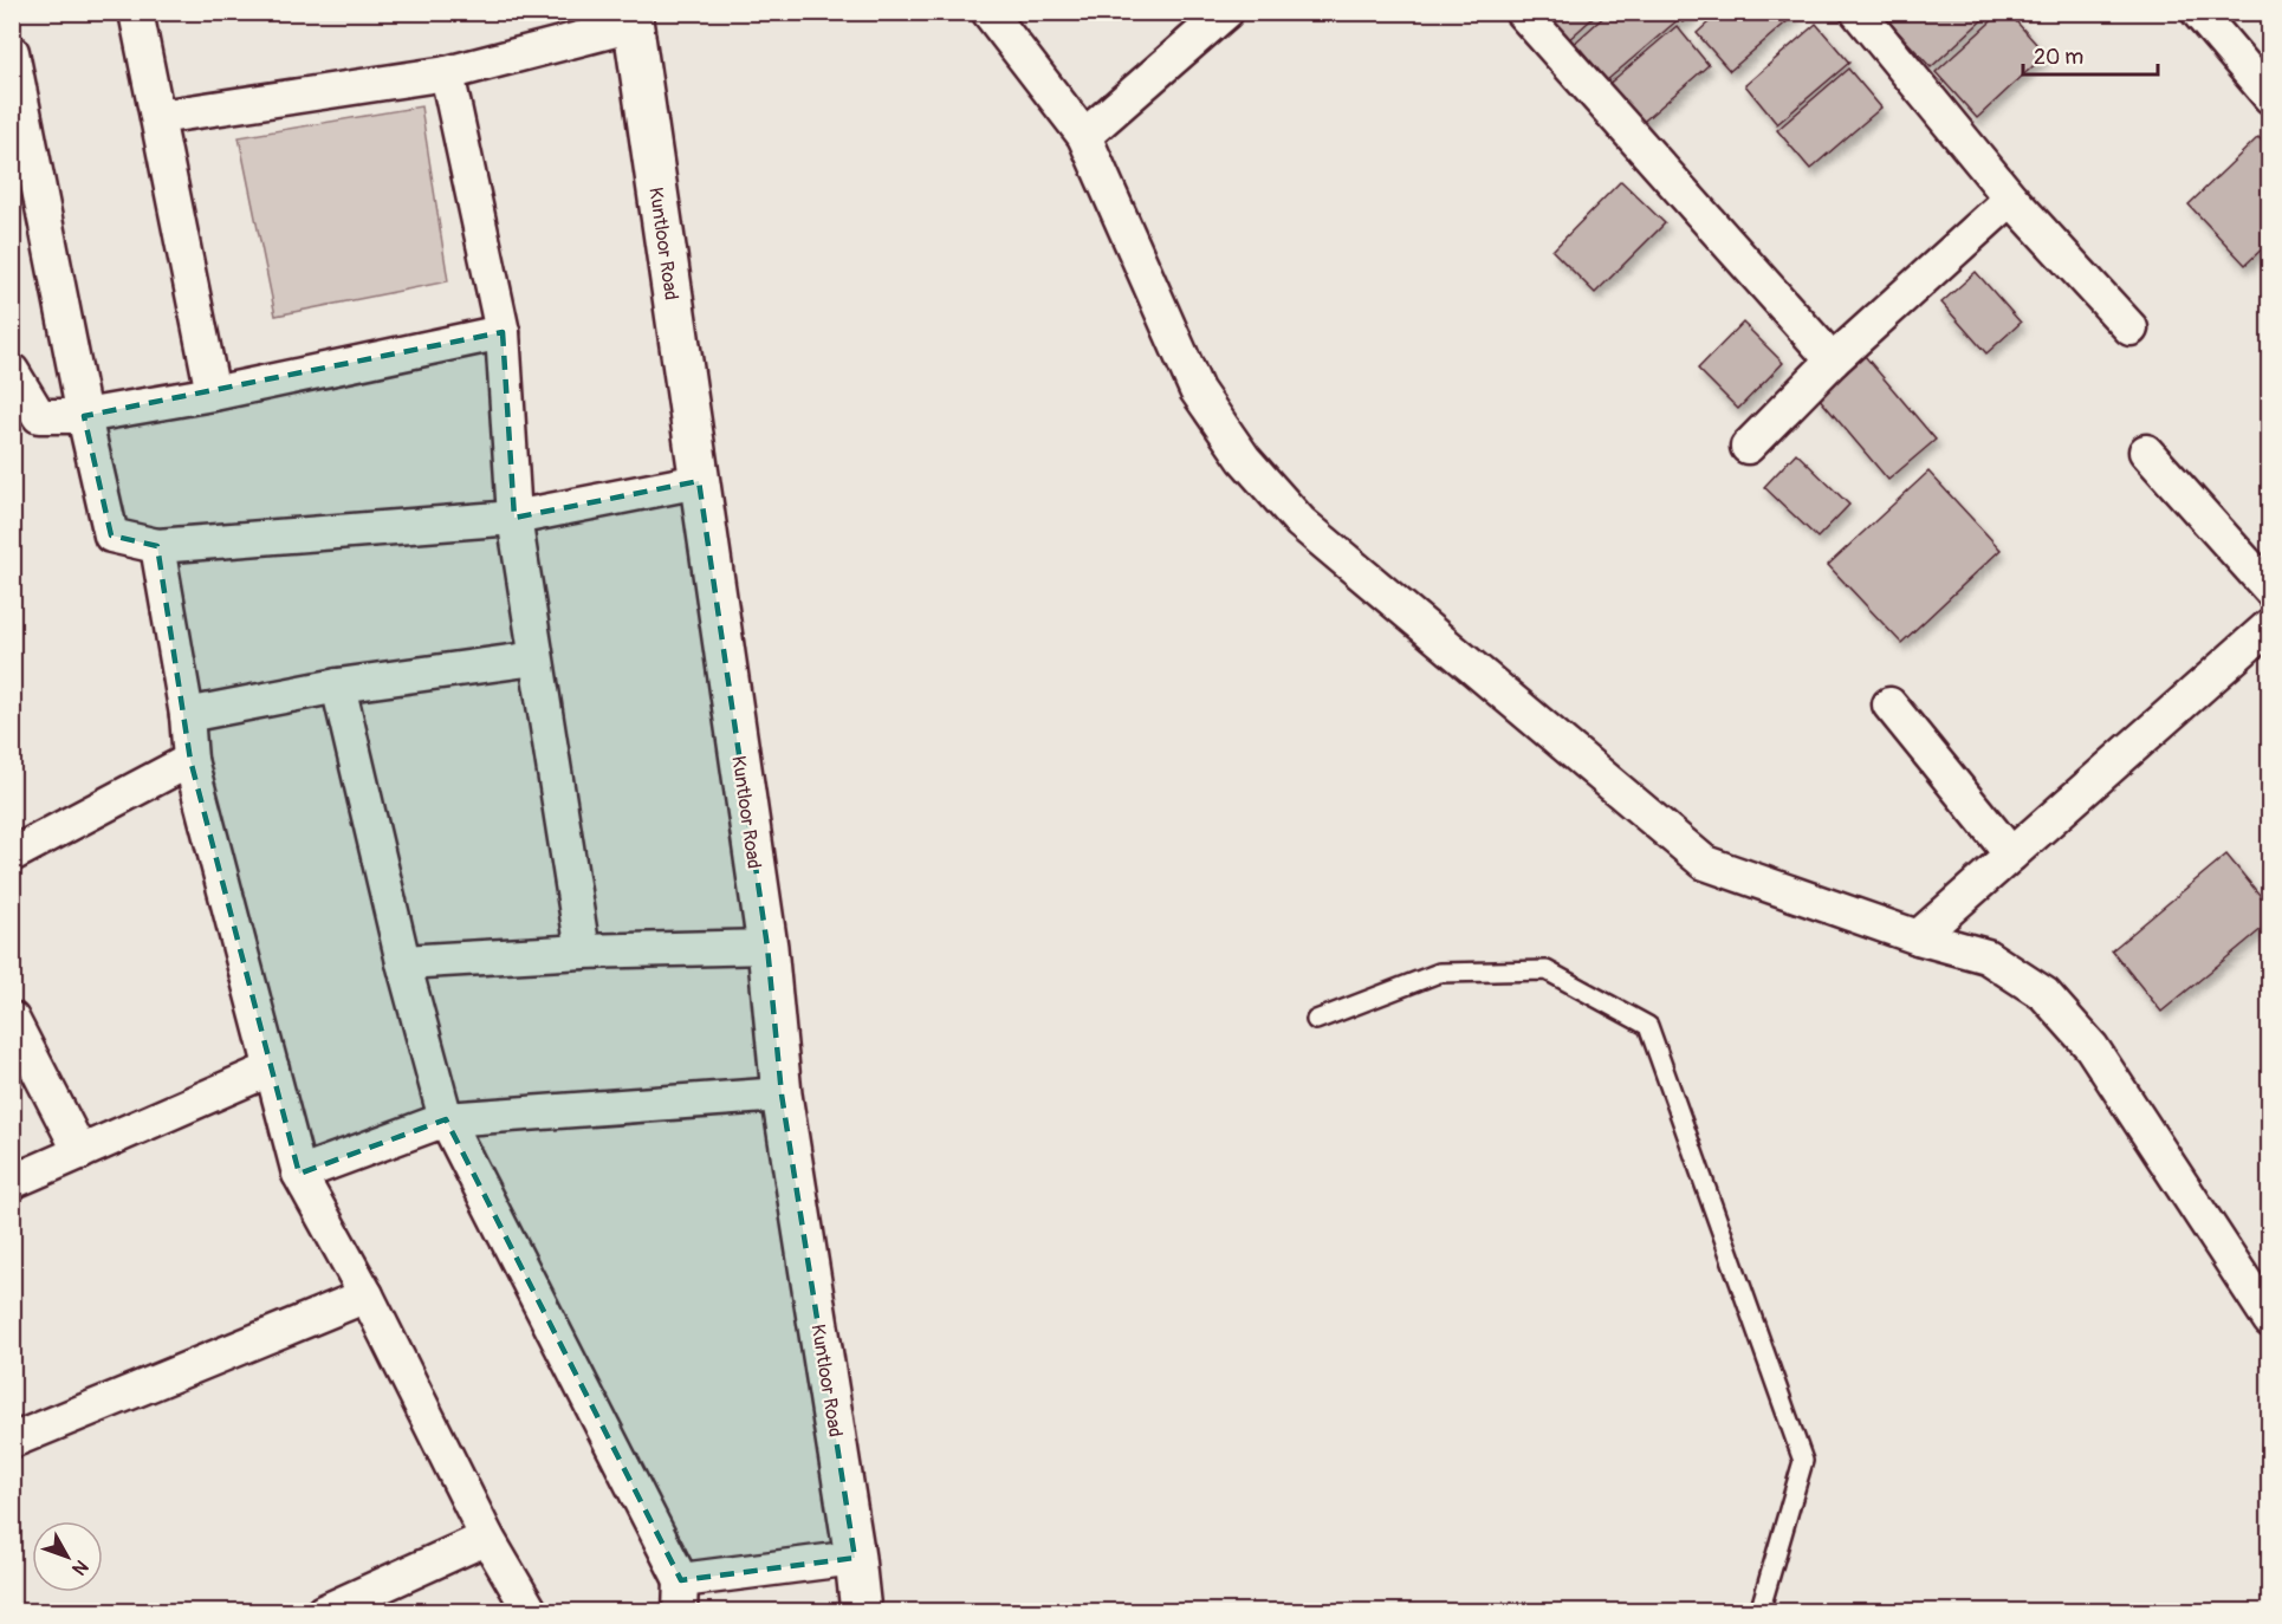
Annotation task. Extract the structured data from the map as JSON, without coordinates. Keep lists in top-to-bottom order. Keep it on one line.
{"streets":{"street":["Kuntloor Road"]},"scale_bar":"20 m","north":"bottom right"}
